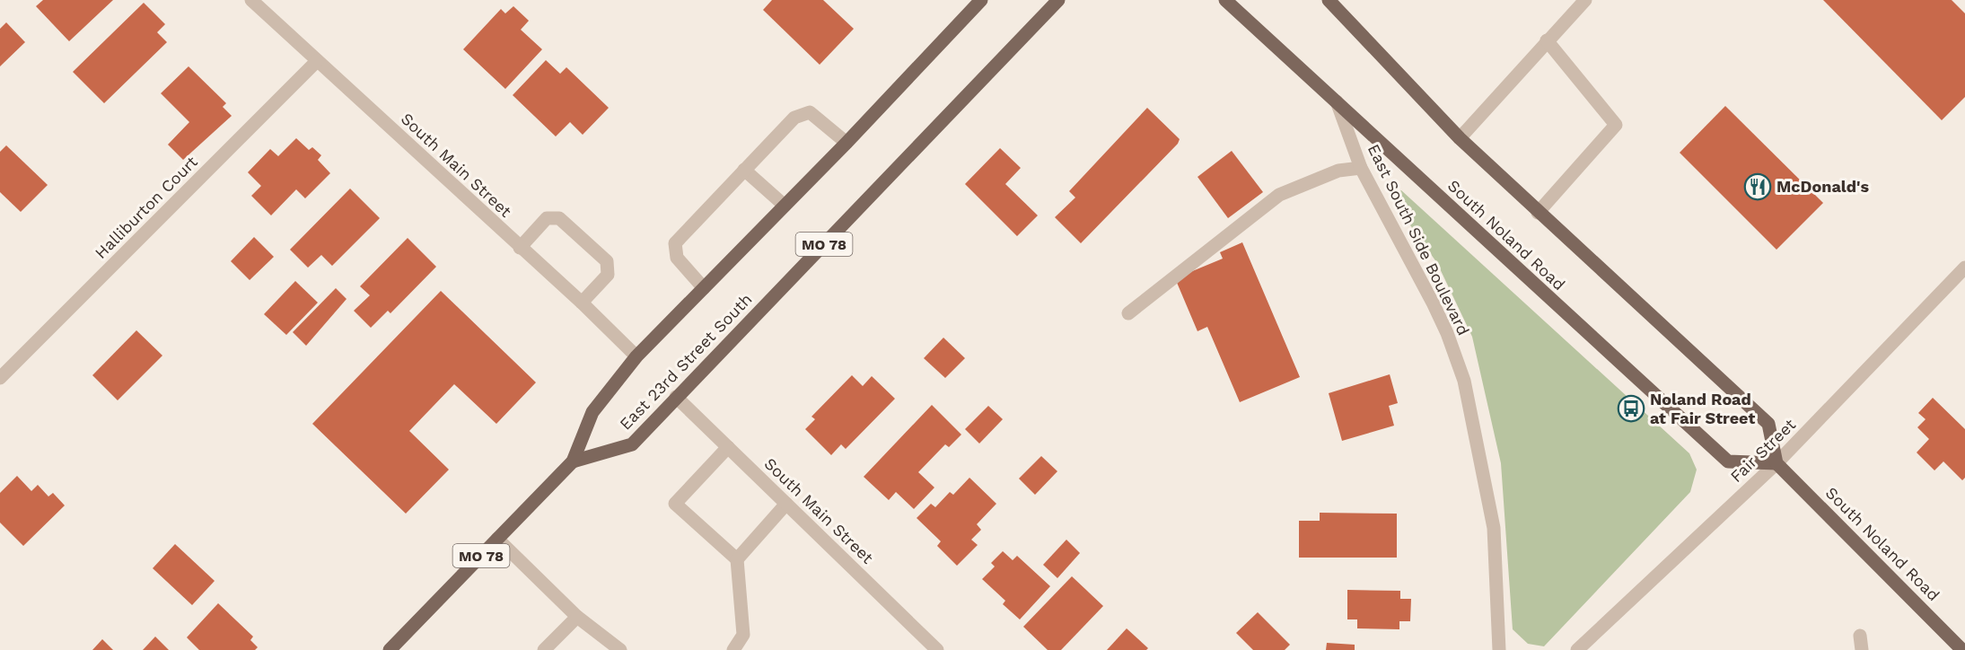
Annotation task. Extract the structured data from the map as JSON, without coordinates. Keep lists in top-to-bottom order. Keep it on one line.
{"streets":{"main road":["South Noland Road","MO 78","East 23rd Street South"],"street":["South Main Street","Halliburton Court","East South Side Boulevard","Fair Street"]},"crossings":[["South Main Street","Halliburton Court"],["South Main Street","East 23rd Street South"],["South Noland Road","East South Side Boulevard"],["South Noland Road","Fair Street"],["MO 78","East 23rd Street South"]],"places":{"restaurant":["McDonald's"],"bus stop":["Noland Road at Fair Street"]}}
